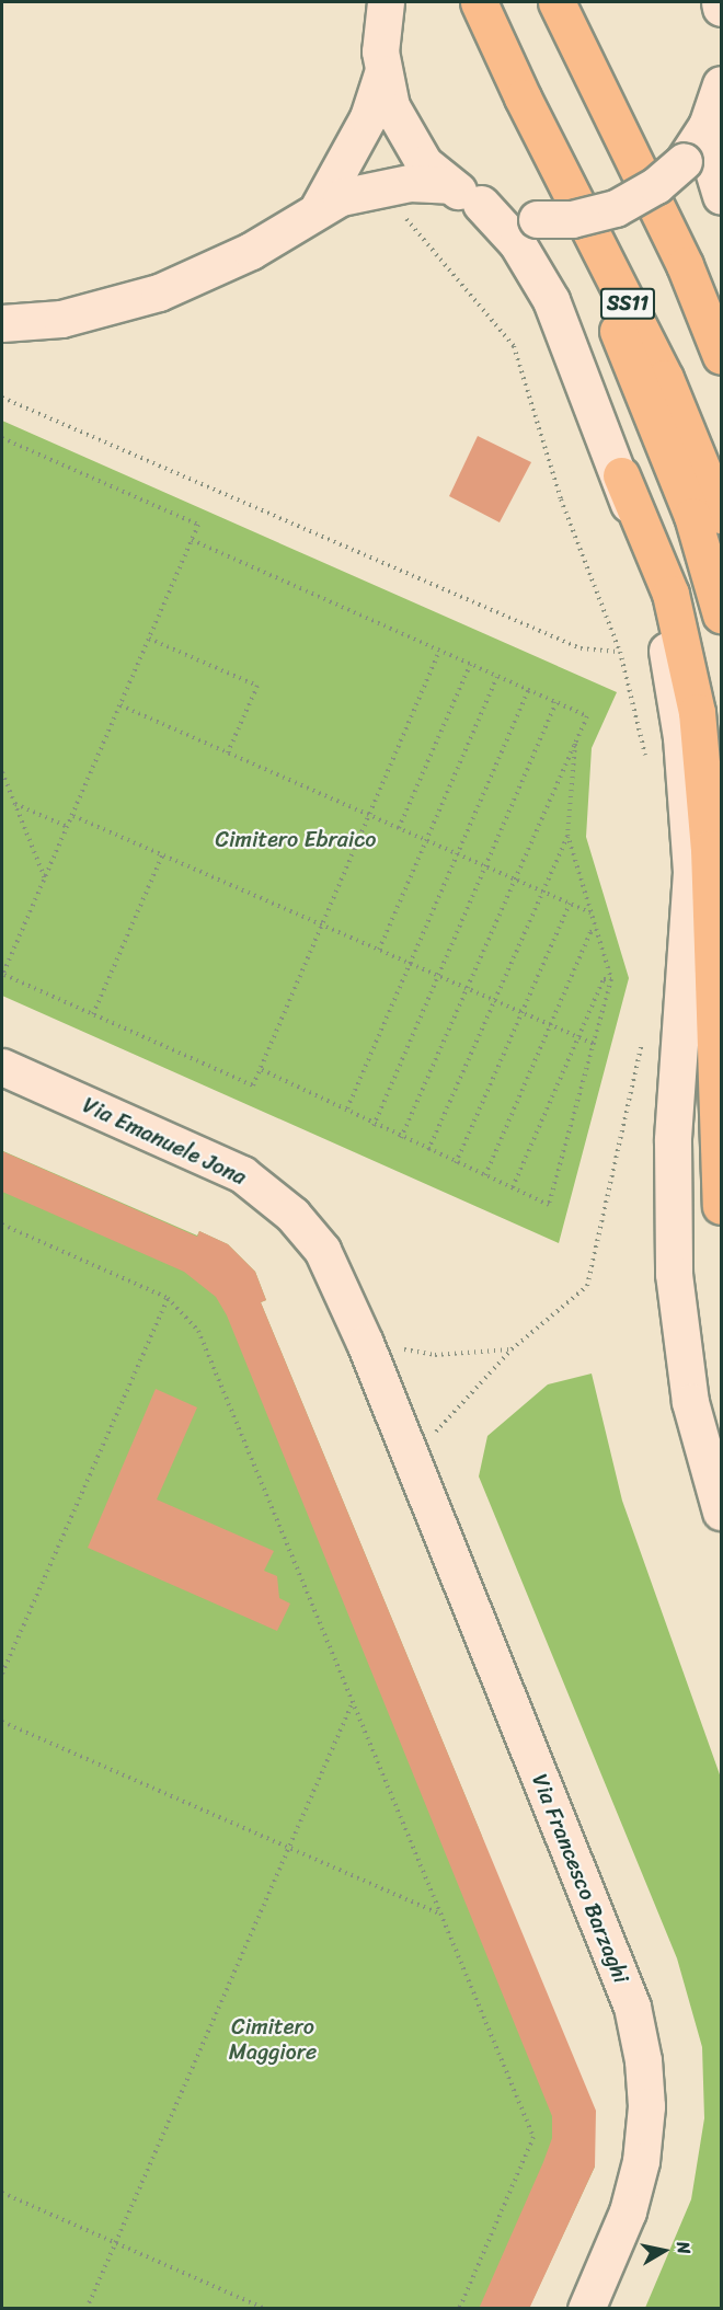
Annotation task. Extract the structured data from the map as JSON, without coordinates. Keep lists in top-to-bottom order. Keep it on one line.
{"streets":{"highway":["SS11"],"street":["Via Emanuele Jona","Via Francesco Barzaghi"]},"crossings":[["Via Emanuele Jona","Via Francesco Barzaghi"]],"parks":["Cimitero Ebraico","Cimitero Maggiore"],"north":"right"}
